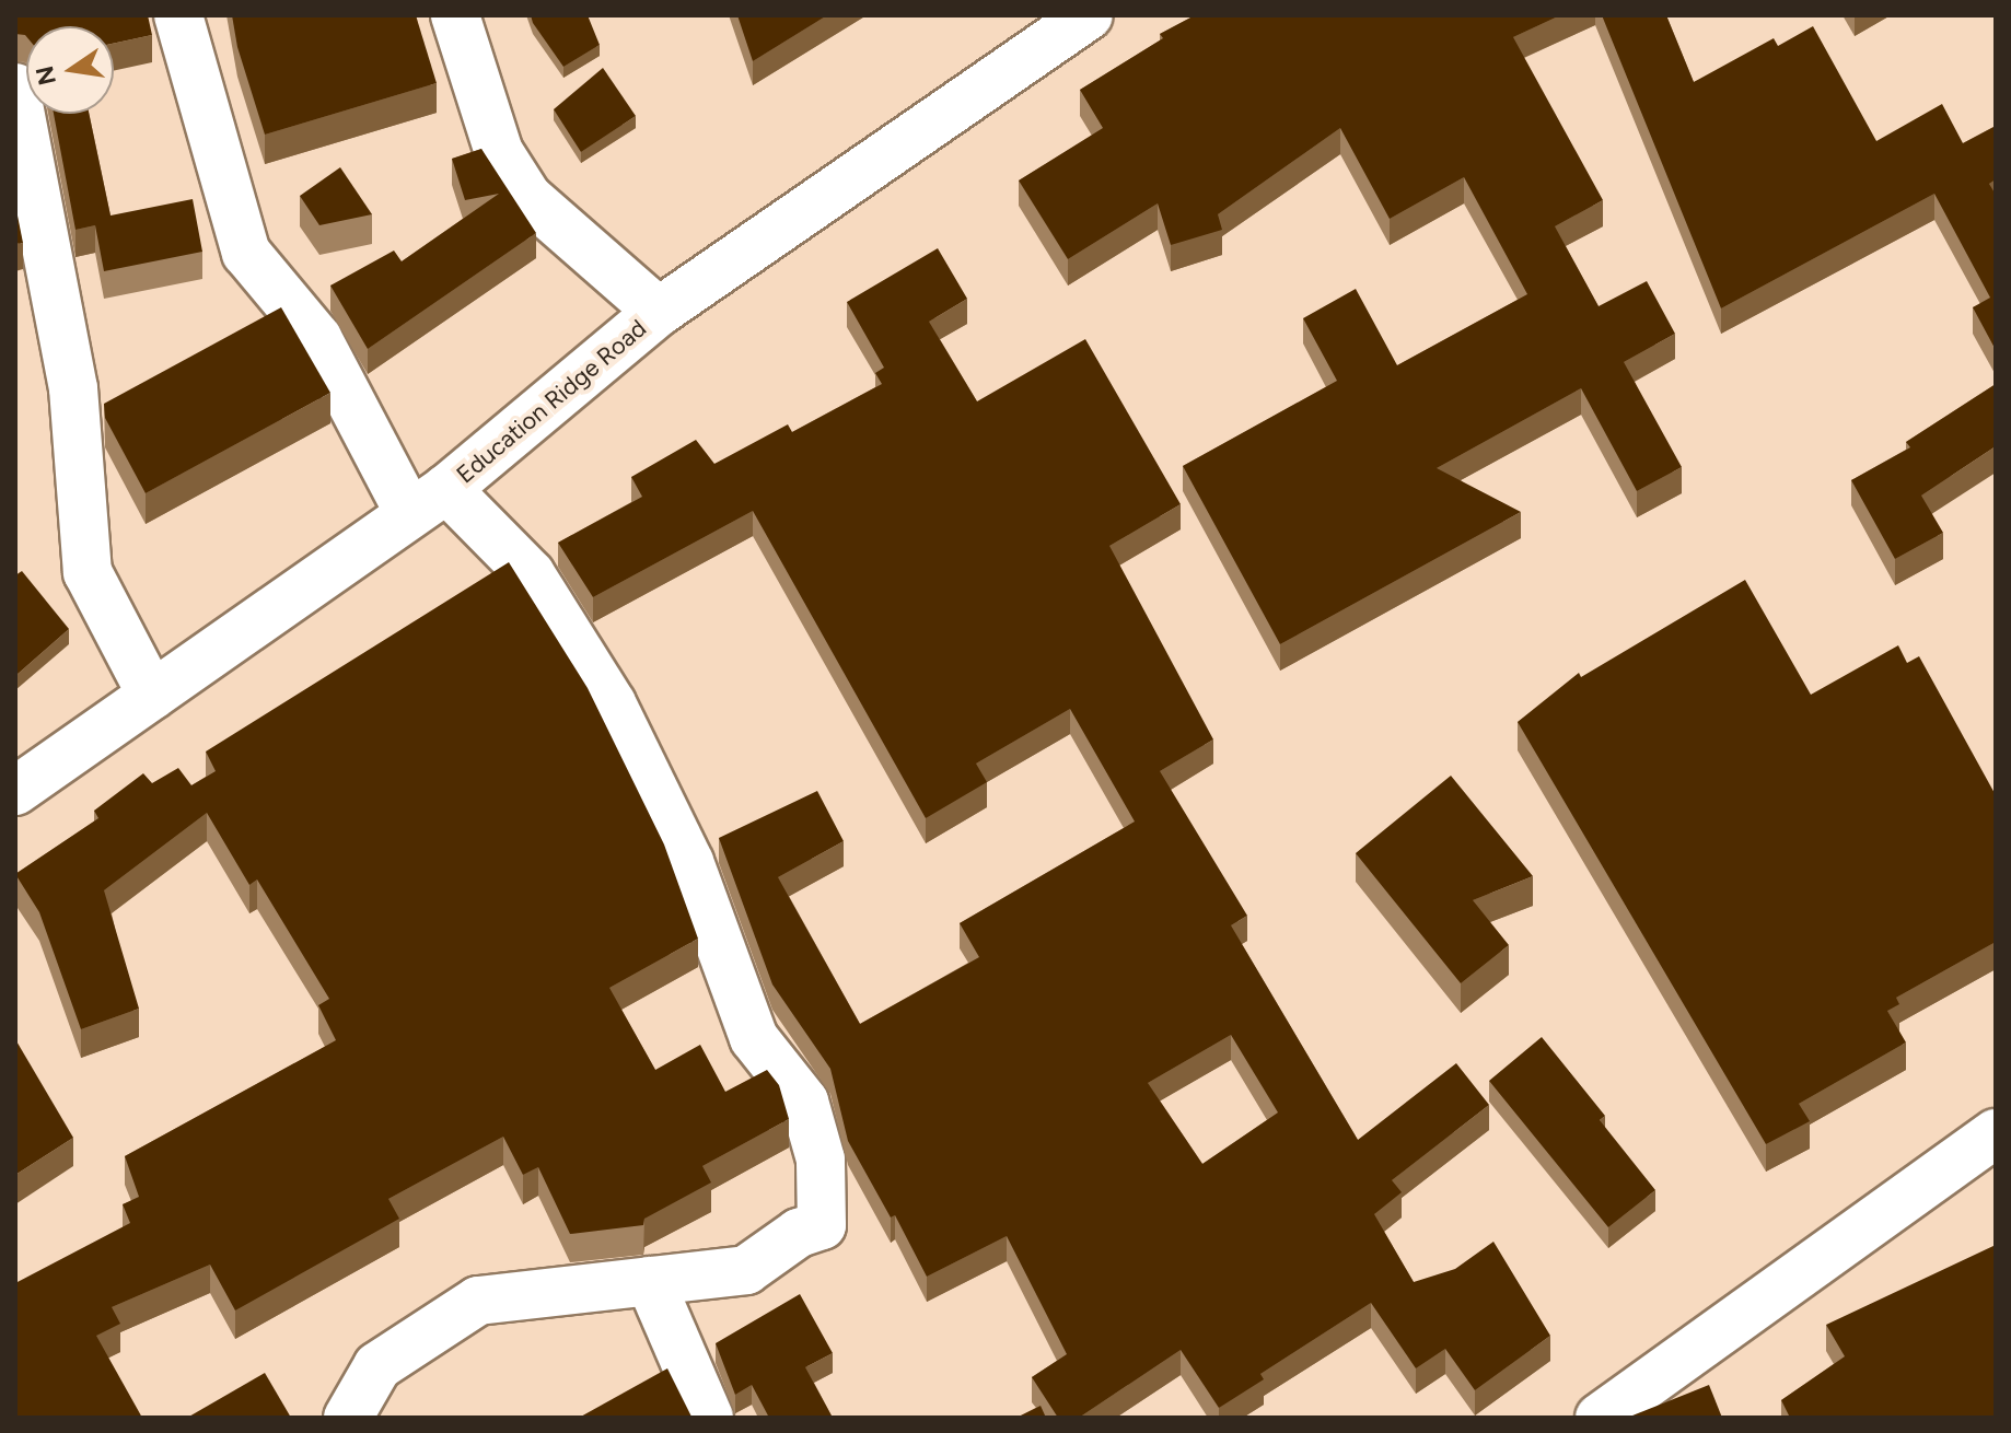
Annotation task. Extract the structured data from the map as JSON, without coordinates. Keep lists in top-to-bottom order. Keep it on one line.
{"streets":{"street":["Education Ridge Road"]},"north":"left"}
